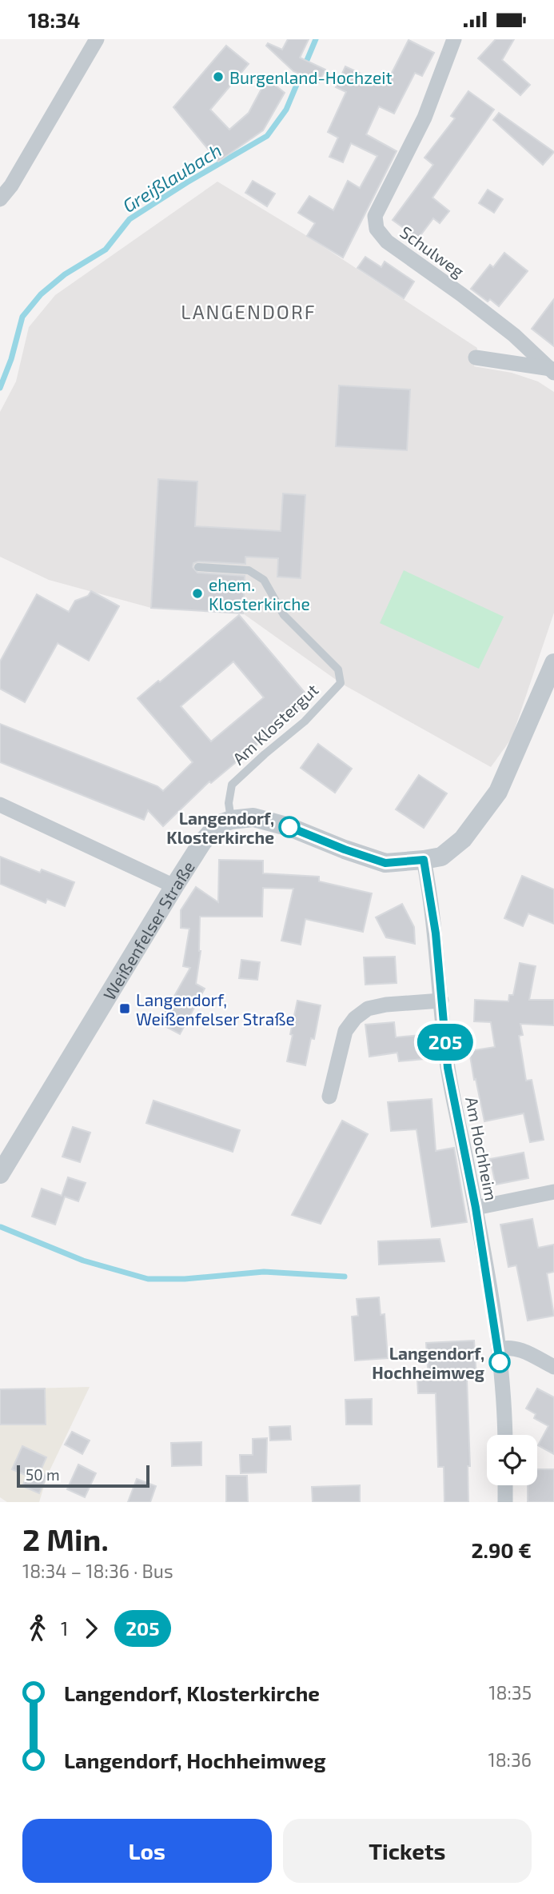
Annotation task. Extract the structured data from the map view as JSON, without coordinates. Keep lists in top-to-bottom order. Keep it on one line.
{"streets":{"street":["Schulweg","Weißenfelser Straße","Am Hochheim"],"lane":["Am Klostergut"]},"crossings":[["Am Klostergut","Weißenfelser Straße"]],"districts":["LANGENDORF"],"water":["Greißlaubach"],"places":{"other":["Burgenland-Hochzeit","ehem. Klosterkirche","Langendorf, Klosterkirche","Langendorf, Hochheimweg"],"transit":["Langendorf, Weißenfelser Straße"]},"lines":["bus line 205"],"scale_bar":"50 m","page":{"status":"18:34","on_map":"205","scale":"50 m","heading":["2 Min.","18:34 – 18:36 · Bus","2.90 €"],"legs":["1","205"],"list":[{"name":"Langendorf, Klosterkirche","value":"18:35"},{"name":"Langendorf, Hochheimweg","value":"18:36"}],"buttons":["Los","Tickets"]}}
